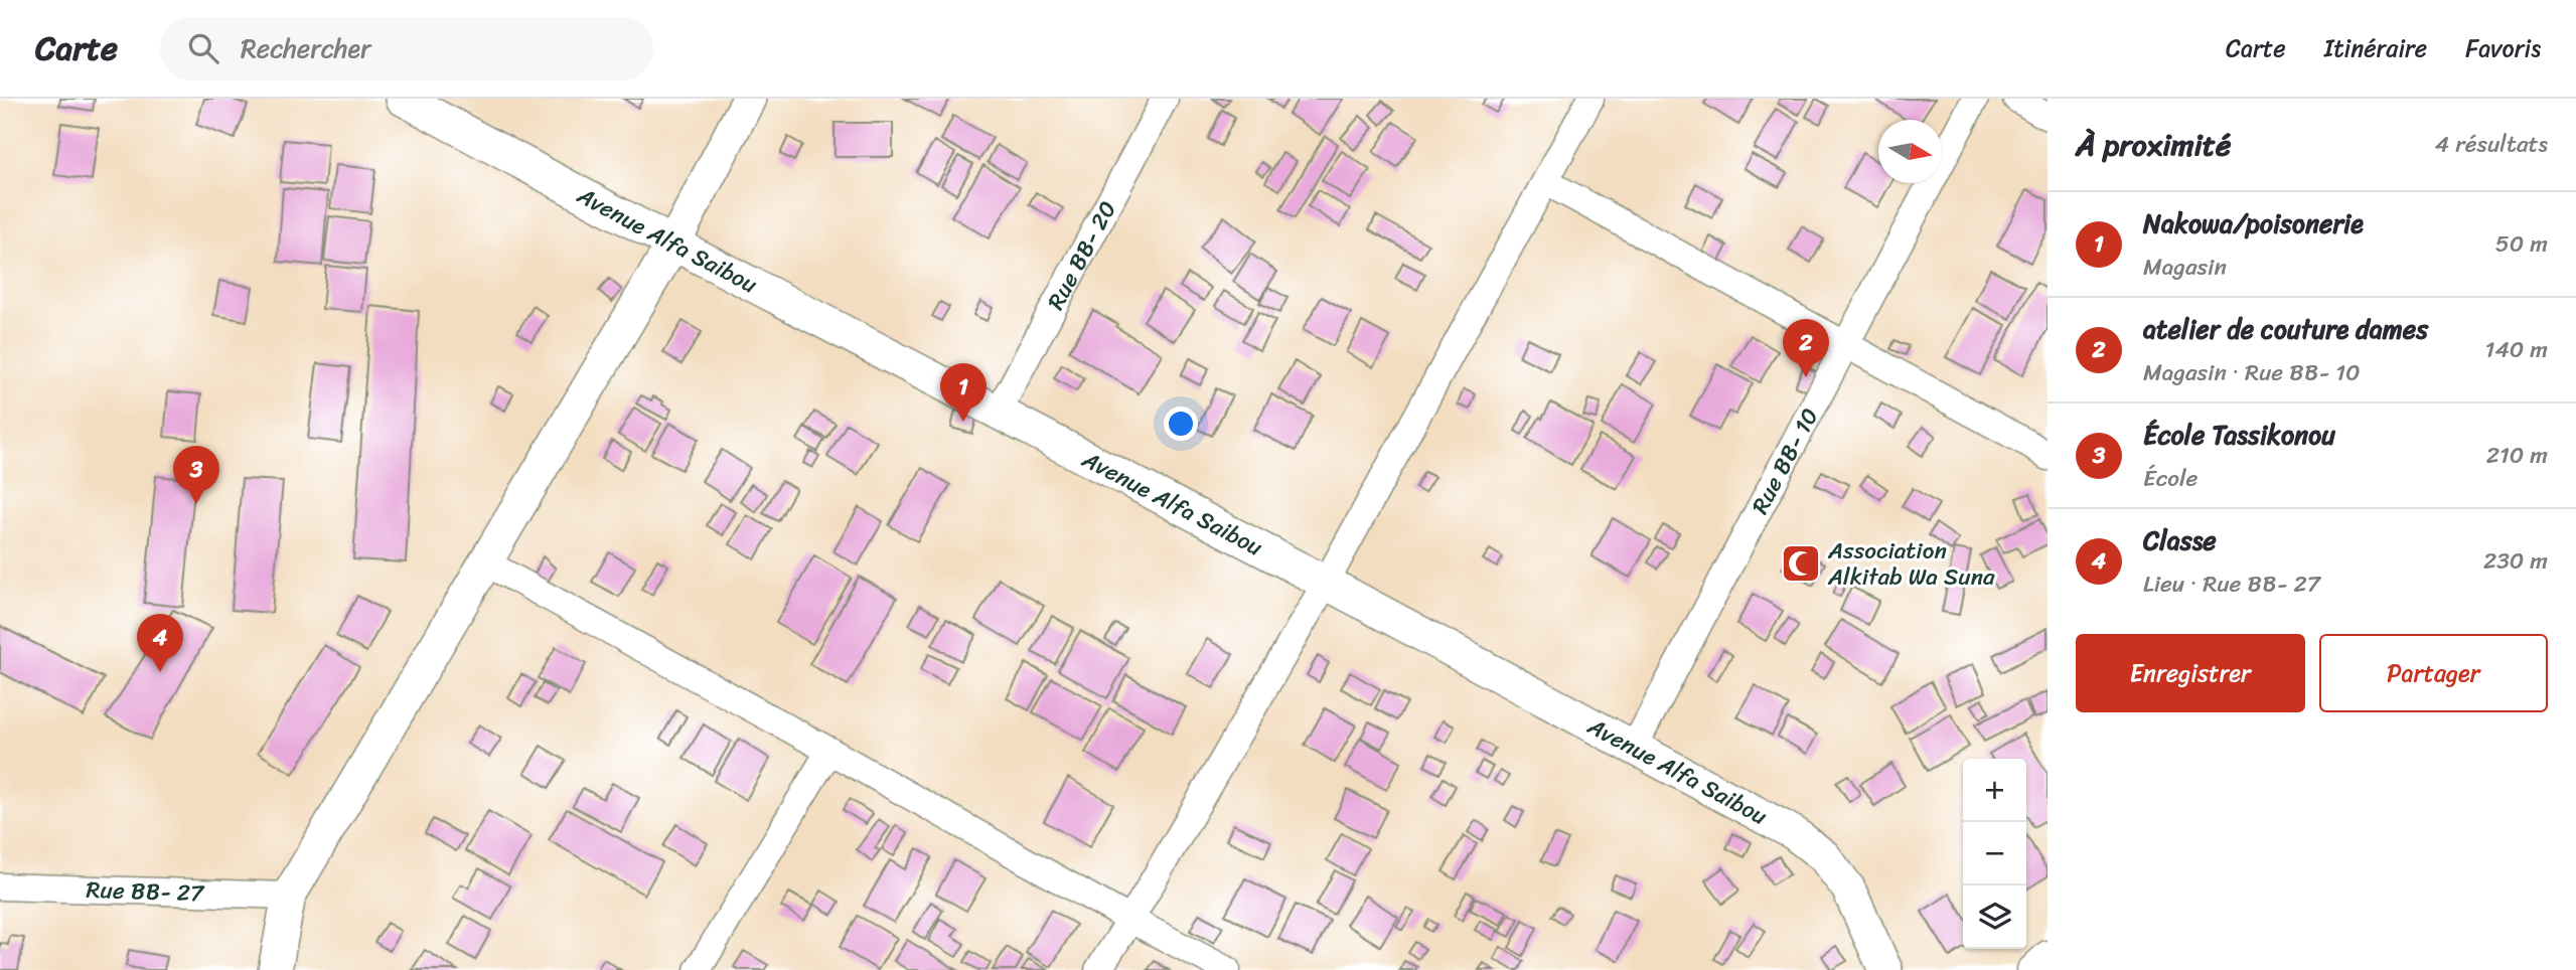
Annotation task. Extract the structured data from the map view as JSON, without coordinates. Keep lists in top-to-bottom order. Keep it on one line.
{"streets":{"street":["Avenue Alfa Saibou","Rue BB- 20","Rue BB- 10","Rue BB- 27"]},"crossings":[["Avenue Alfa Saibou","Rue BB- 20"],["Avenue Alfa Saibou","Rue BB- 10"]],"places":{"mosque":["Association Alkitab Wa Suna"]},"north":"right","page":{"header":"Carte","search":"Rechercher","nav":["Carte","Itinéraire","Favoris"],"heading":["À proximité","4 résultats"],"list":[{"mark":"1","name":"Nakowa/poisonerie","note":"Magasin","value":"50 m"},{"mark":"2","name":"atelier de couture dames","note":"Magasin · Rue BB- 10","value":"140 m"},{"mark":"3","name":"École Tassikonou","note":"École","value":"210 m"},{"mark":"4","name":"Classe","note":"Lieu · Rue BB- 27","value":"230 m"}],"pins":["2","1","3","4"],"buttons":["Enregistrer","Partager"],"map_buttons":["+","−"]}}
